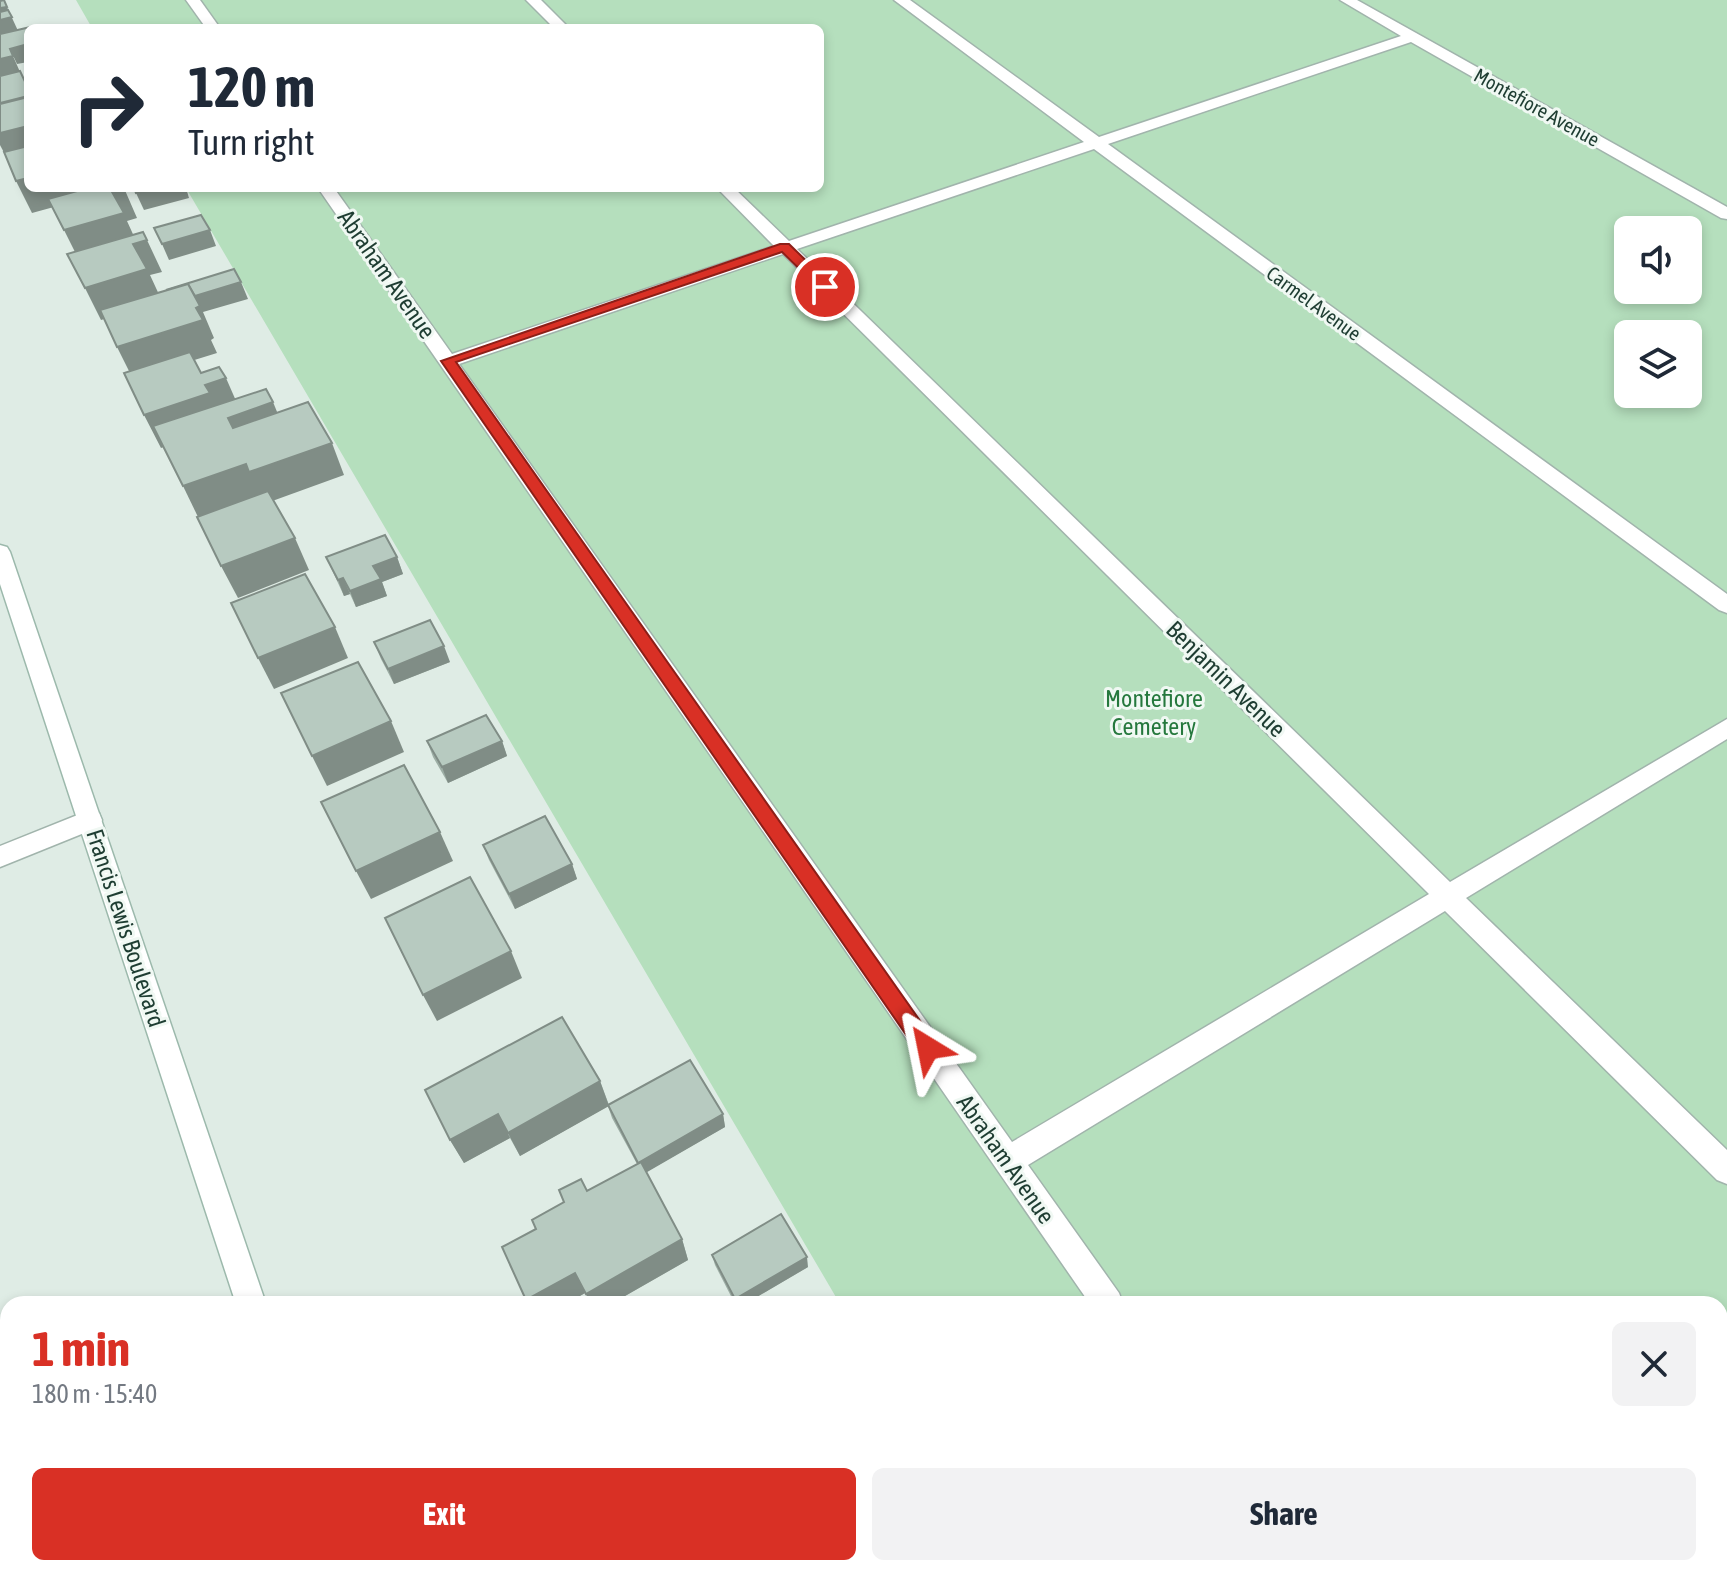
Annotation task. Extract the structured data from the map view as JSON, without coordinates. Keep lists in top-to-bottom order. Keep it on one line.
{"streets":{"main road":["Montefiore Avenue","Abraham Avenue","Carmel Avenue","Benjamin Avenue","Francis Lewis Boulevard"]},"parks":["Montefiore Cemetery"],"page":{"turn":["120 m","Turn right"],"heading":["1 min","180 m · 15:40"],"buttons":["Exit","Share"]}}
